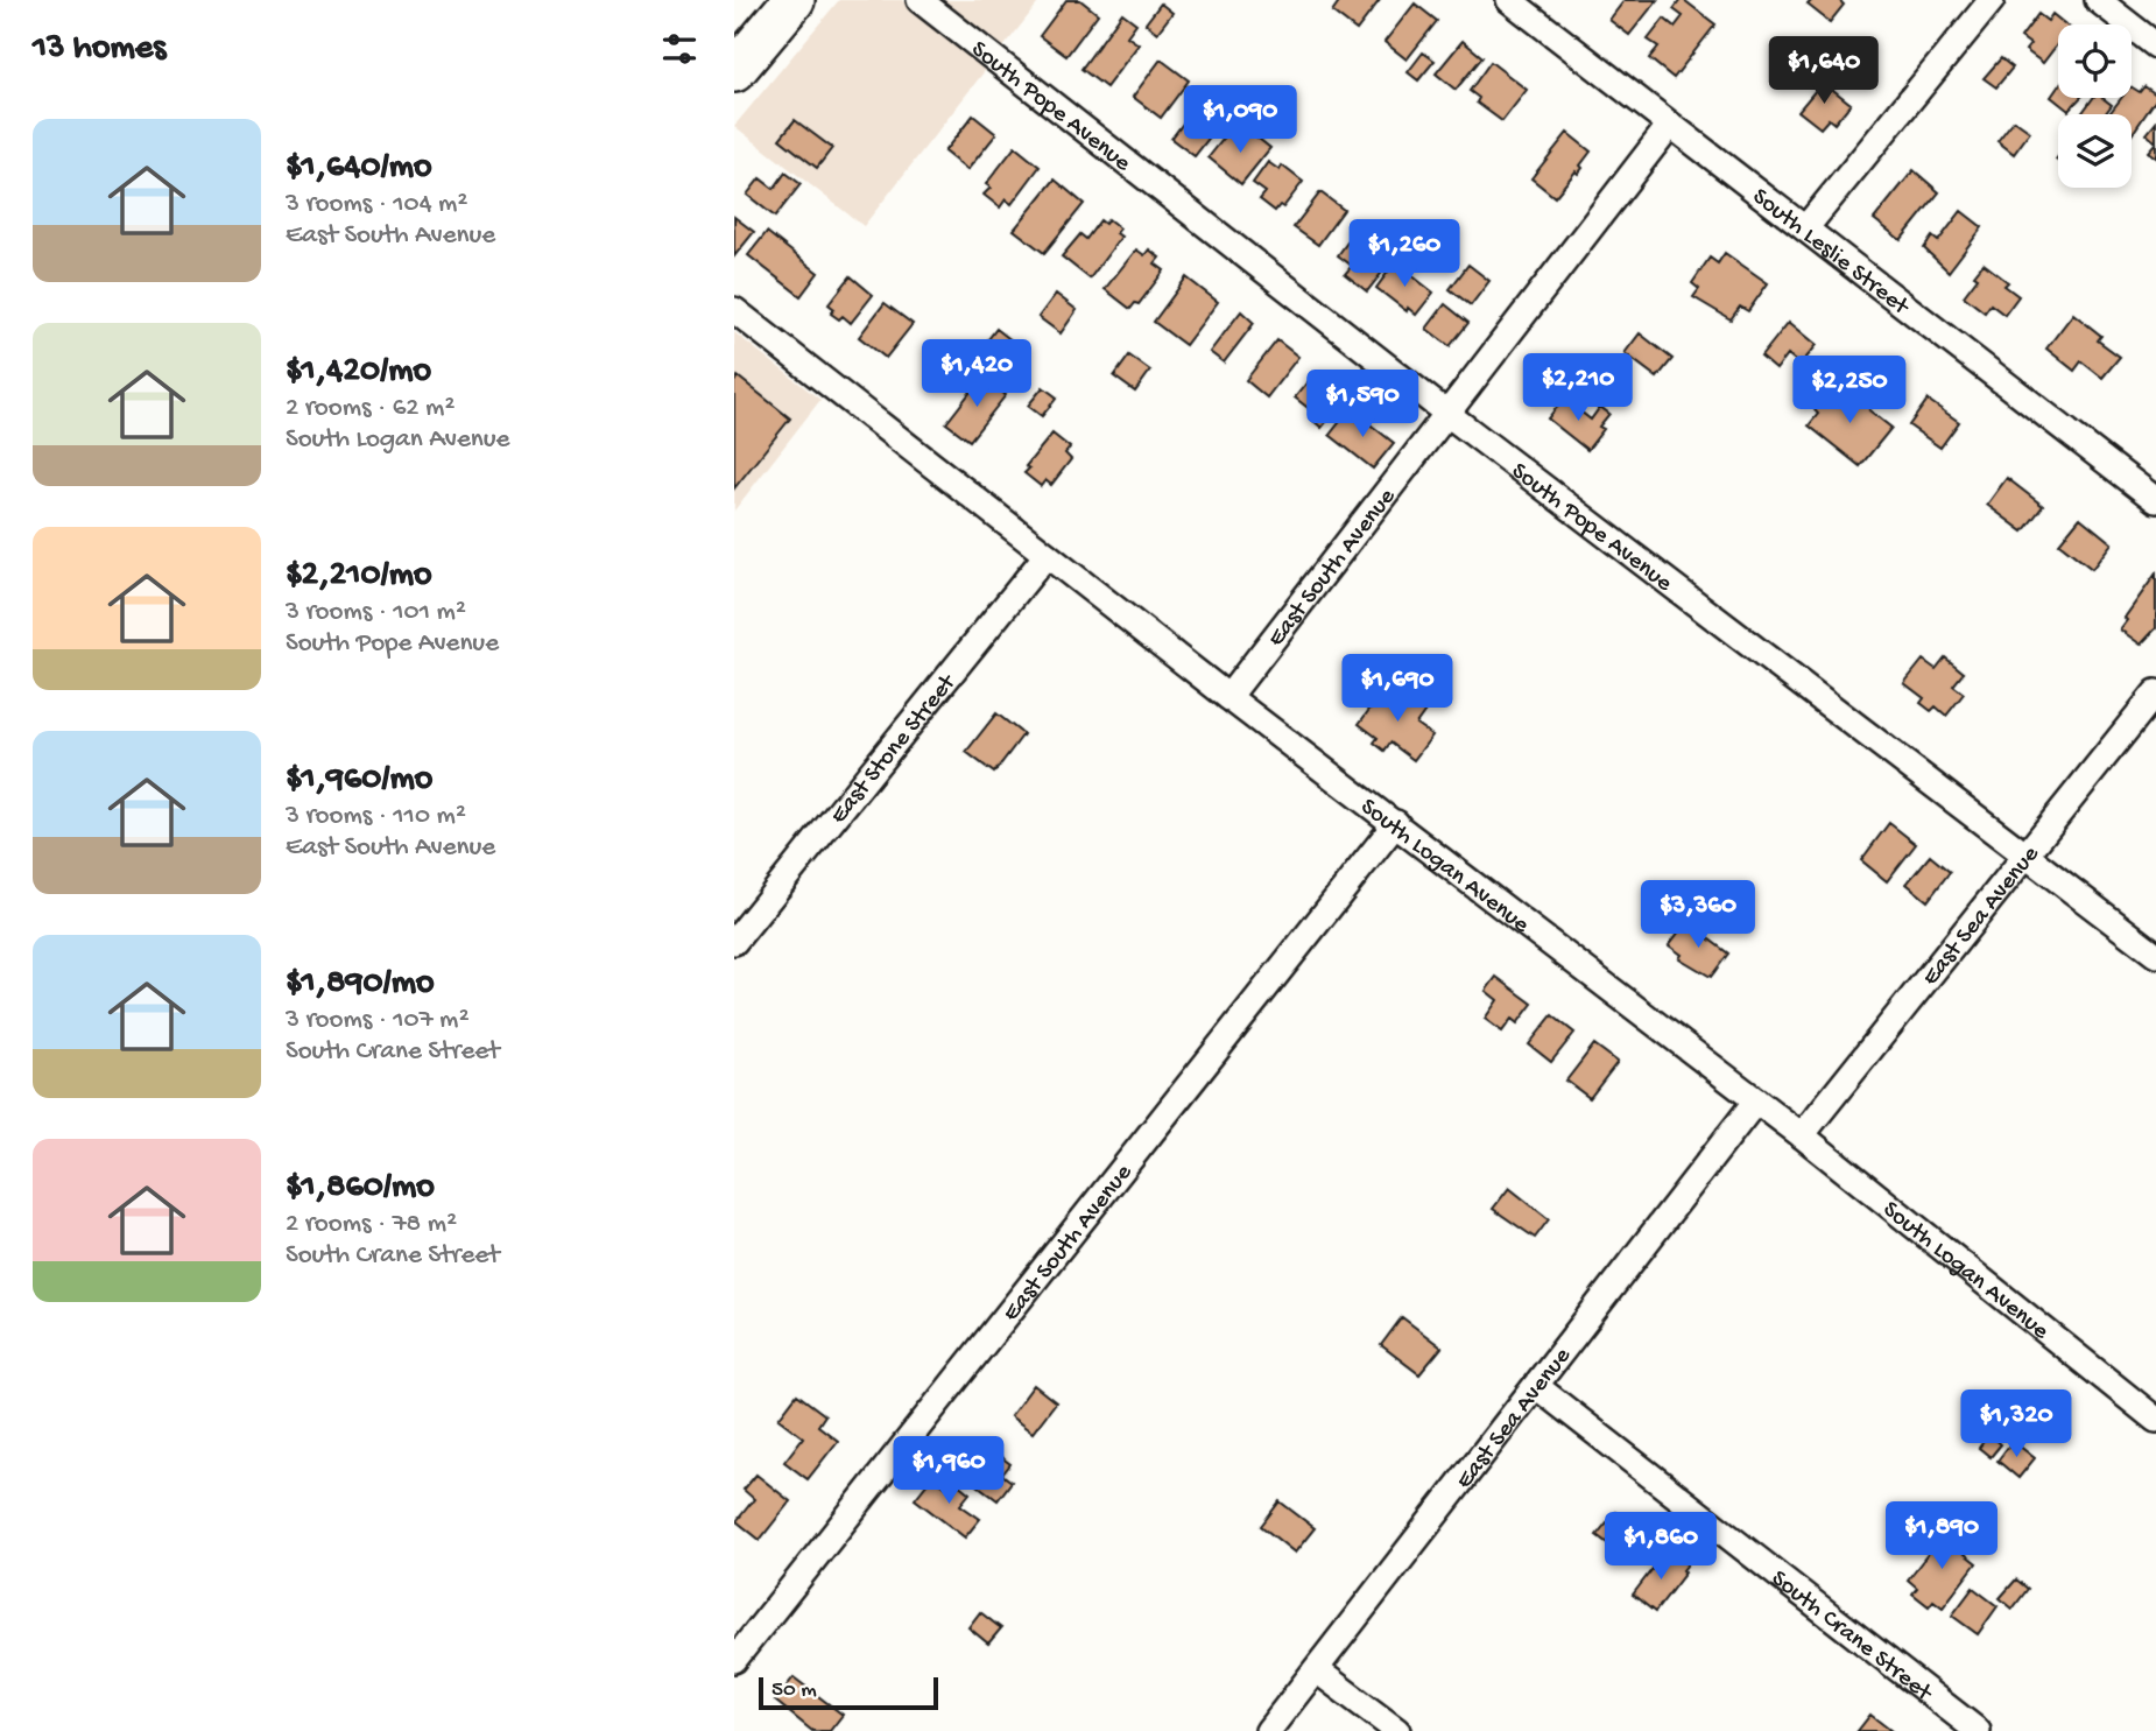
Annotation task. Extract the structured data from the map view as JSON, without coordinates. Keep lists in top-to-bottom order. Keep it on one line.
{"streets":{"street":["South Pope Avenue","South Leslie Street","East South Avenue","East Stone Street","South Logan Avenue","East Sea Avenue","South Crane Street"]},"crossings":[["South Pope Avenue","East South Avenue"],["South Pope Avenue","East Sea Avenue"],["South Leslie Street","East South Avenue"],["East South Avenue","South Logan Avenue"],["East Stone Street","South Logan Avenue"],["South Logan Avenue","East Sea Avenue"],["East Sea Avenue","South Crane Street"]],"scale_bar":"50 m","page":{"heading":"13 homes","price":["$1,640","$1,090","$1,260","$1,420","$2,210","$2,250","$1,590","$1,690","$3,360","$1,320","$1,960","$1,890","$1,860"],"list":[{"name":"$1,640/mo","note":"3 rooms · 104 m² · East South Avenue"},{"name":"$1,420/mo","note":"2 rooms · 62 m² · South Logan Avenue"},{"name":"$2,210/mo","note":"3 rooms · 101 m² · South Pope Avenue"},{"name":"$1,960/mo","note":"3 rooms · 110 m² · East South Avenue"},{"name":"$1,890/mo","note":"3 rooms · 107 m² · South Crane Street"},{"name":"$1,860/mo","note":"2 rooms · 78 m² · South Crane Street"}],"scale":"50 m"}}
